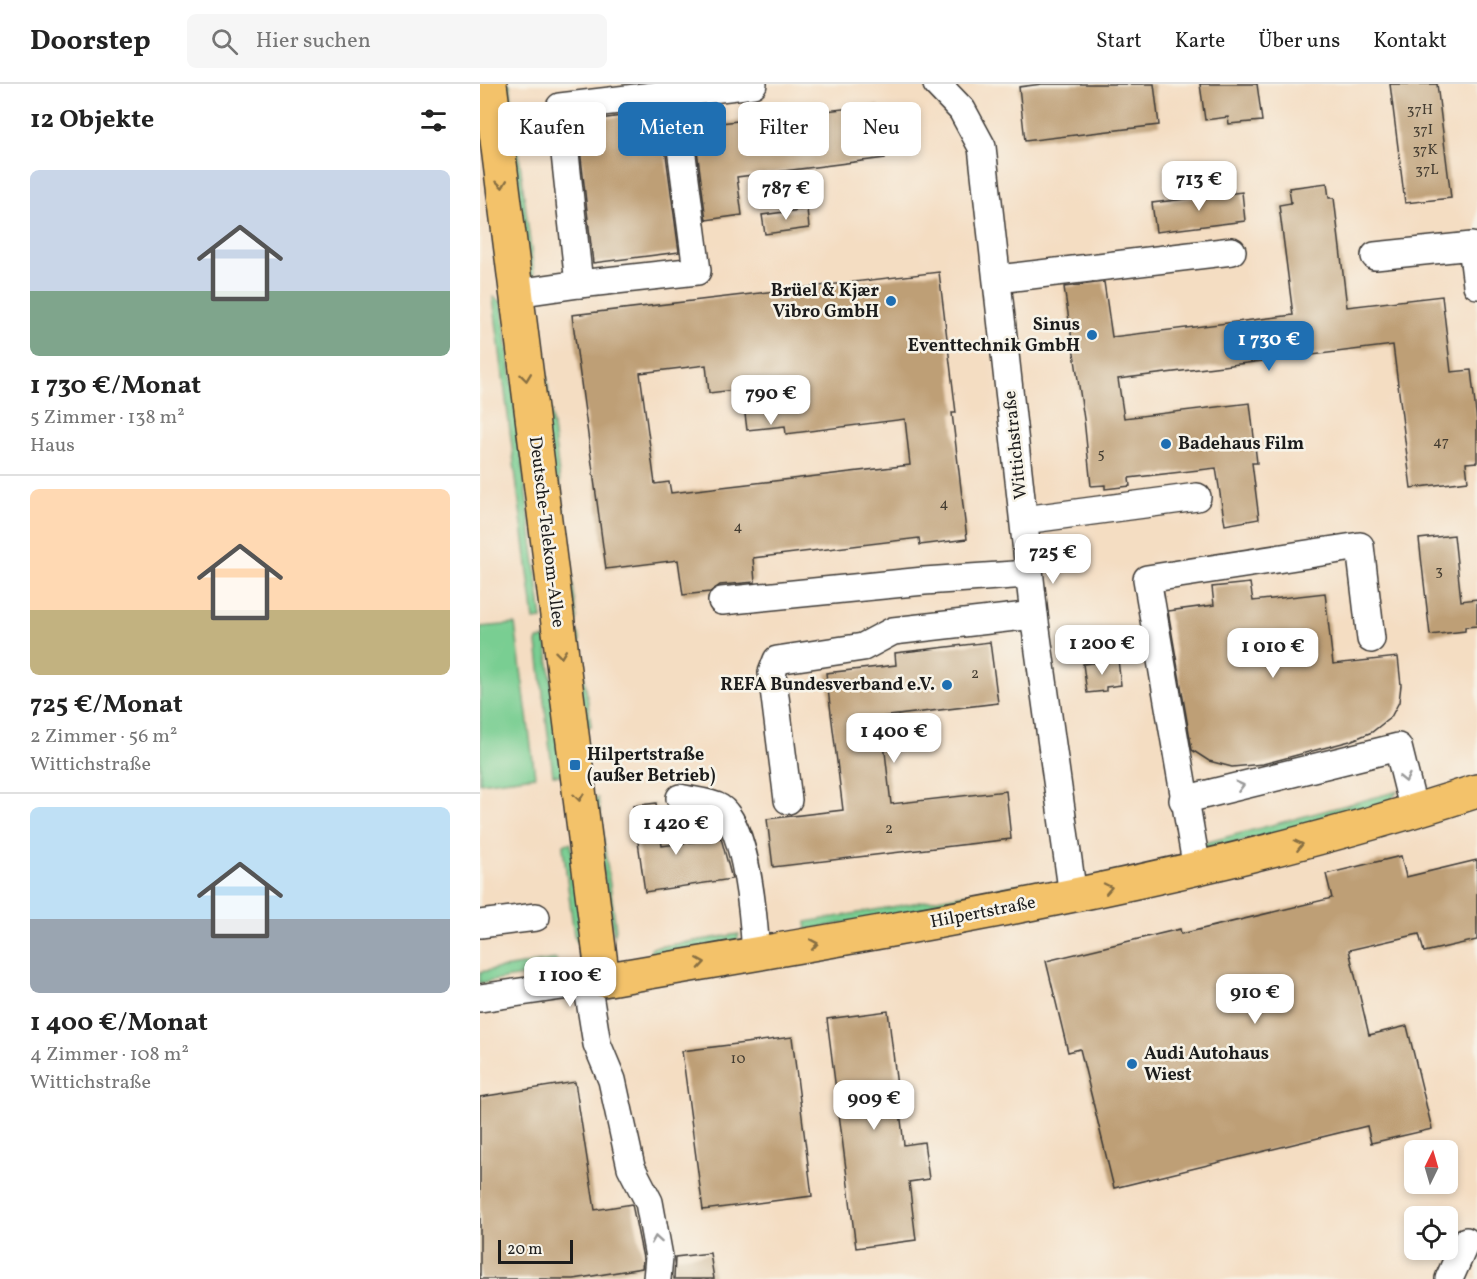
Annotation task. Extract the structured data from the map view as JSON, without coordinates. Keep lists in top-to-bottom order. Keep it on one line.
{"streets":{"main road":["Deutsche-Telekom-Allee","Hilpertstraße"],"street":["Wittichstraße"]},"crossings":[["Wittichstraße","Hilpertstraße"],["Deutsche-Telekom-Allee","Hilpertstraße"]],"one_way":["Deutsche-Telekom-Allee","Hilpertstraße"],"places":{"other":["Brüel & Kjær Vibro GmbH","Sinus Eventtechnik GmbH","Badehaus Film","REFA Bundesverband e.V.","Audi Autohaus Wiest"],"transit":["Hilpertstraße (außer Betrieb)"]},"house_numbers":["37H","37I","37K","37L","47","5","4","4","3","2","2","10"],"scale_bar":"20 m","north":"top","page":{"header":"Doorstep","search":"Hier suchen","nav":["Start","Karte","Über uns","Kontakt"],"heading":"12 Objekte","chip":["Kaufen","Mieten","Filter","Neu"],"list":[{"name":"1 730 €/Monat","note":"5 Zimmer · 138 m² · Haus"},{"name":"725 €/Monat","note":"2 Zimmer · 56 m² · Wittichstraße"},{"name":"1 400 €/Monat","note":"4 Zimmer · 108 m² · Wittichstraße"}],"price":["713 €","787 €","1 730 €","790 €","725 €","1 200 €","1 010 €","1 400 €","1 420 €","1 100 €","910 €","909 €"],"scale":"20 m"}}
